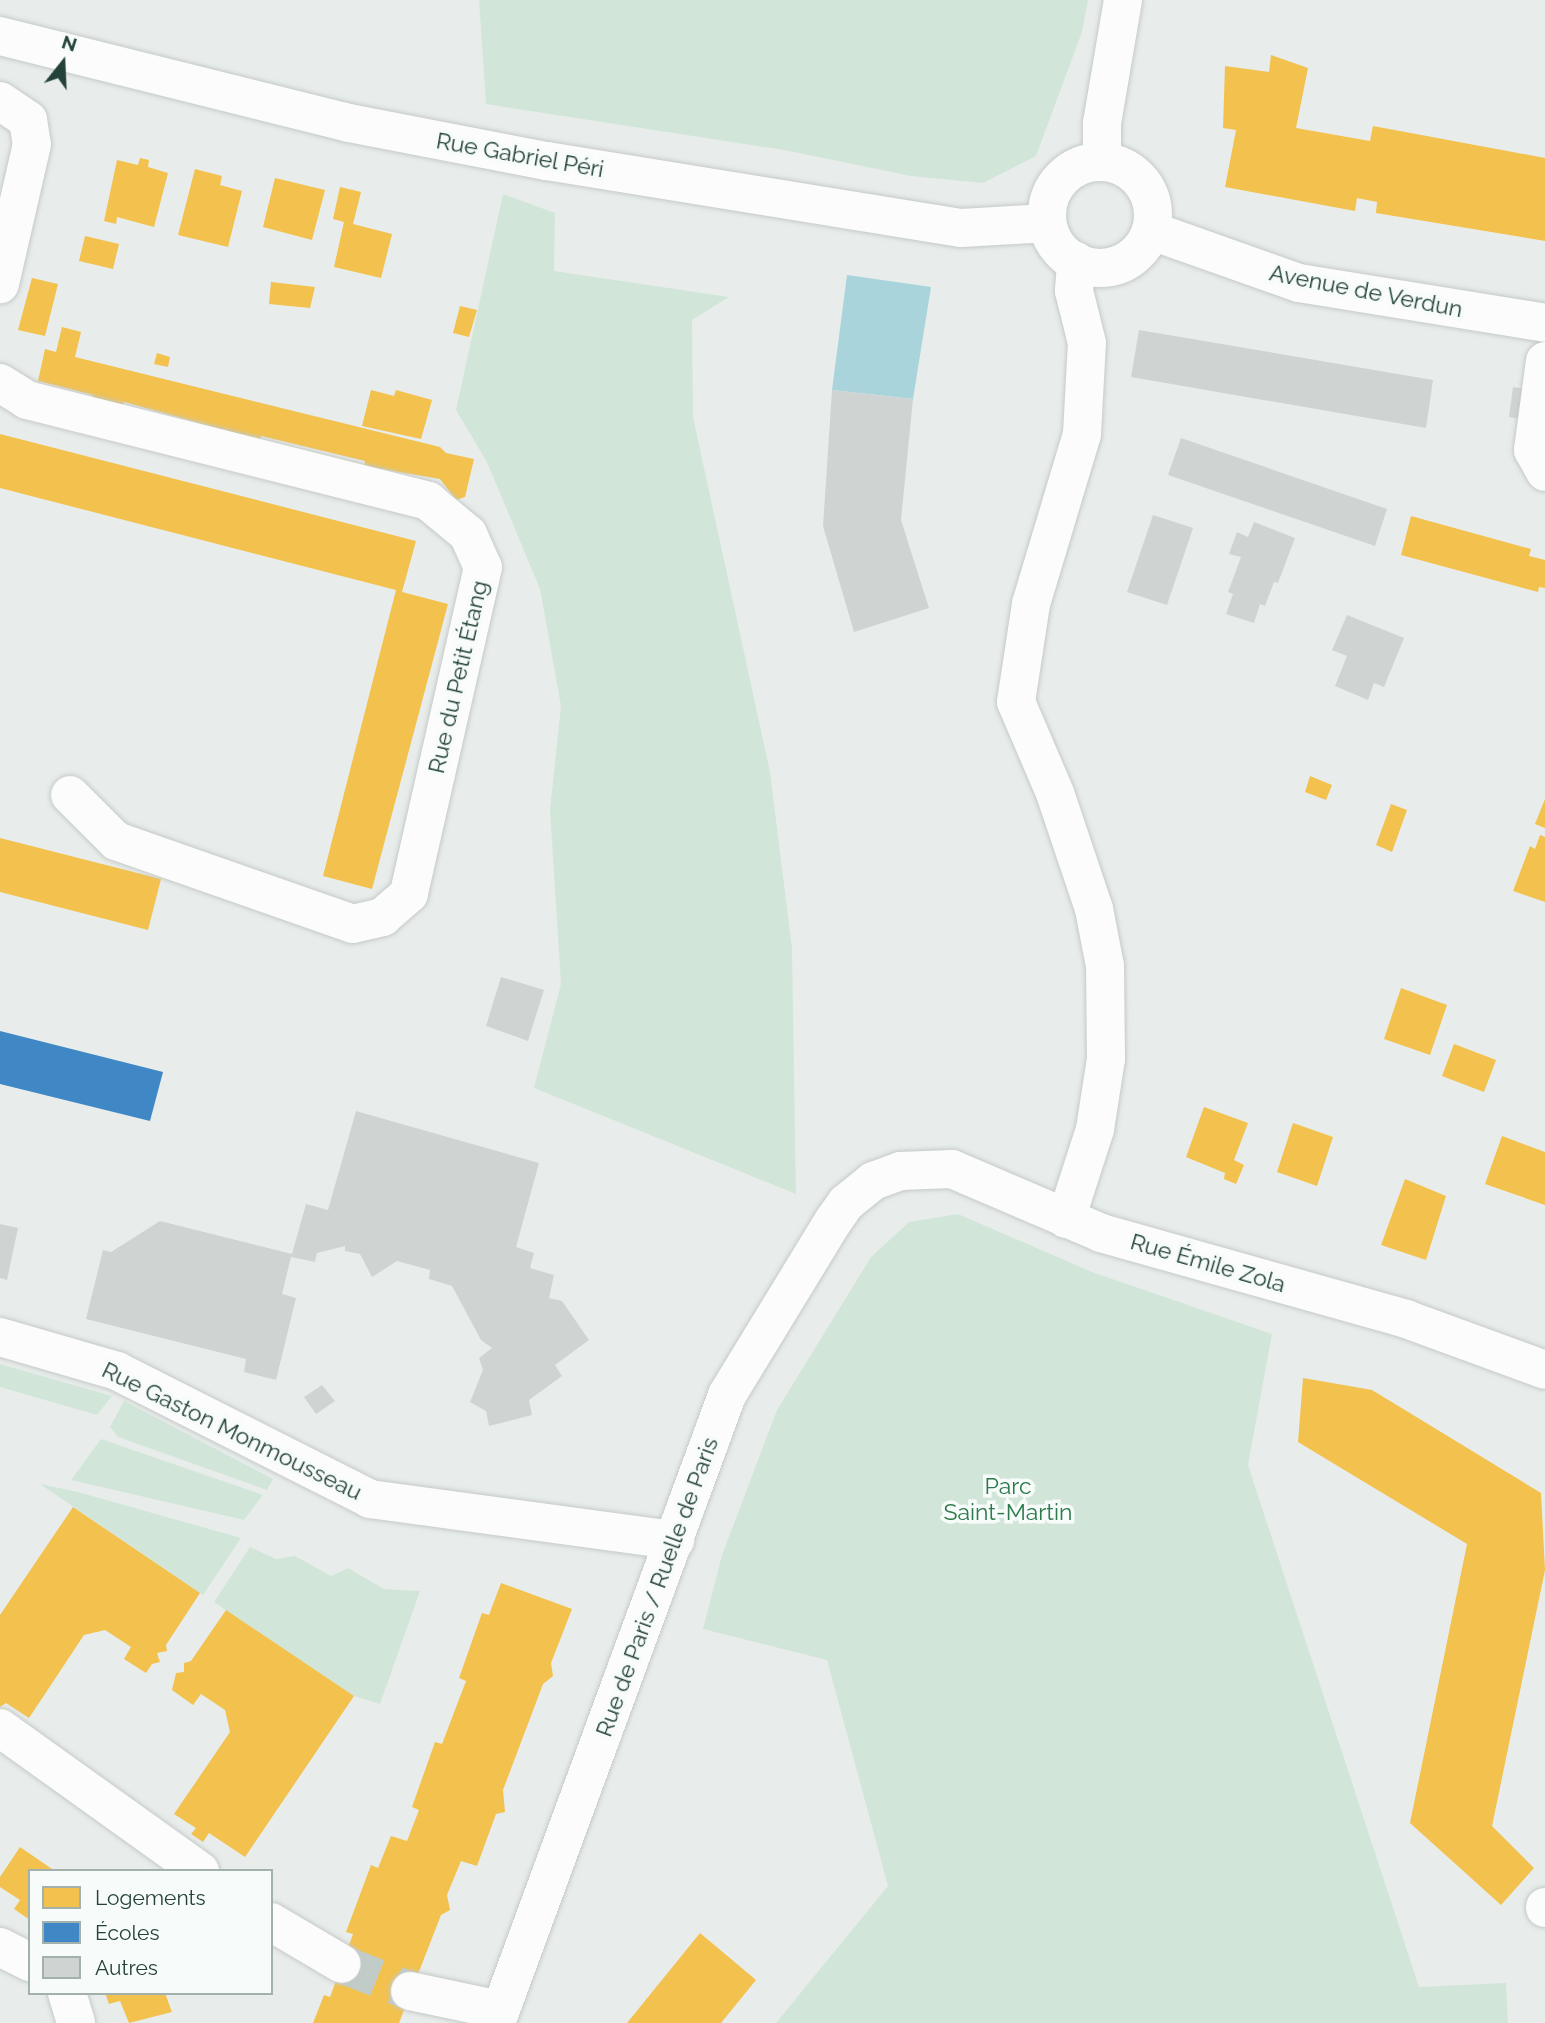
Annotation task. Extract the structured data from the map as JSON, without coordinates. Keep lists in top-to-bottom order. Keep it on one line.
{"streets":{"street":["Rue Gabriel Péri","Avenue de Verdun","Rue du Petit Étang","Rue Émile Zola","Rue Gaston Monmousseau","Rue de Paris / Ruelle de Paris"]},"crossings":[["Rue Gabriel Péri","Avenue de Verdun"],["Rue Émile Zola","Rue de Paris / Ruelle de Paris"],["Rue Gaston Monmousseau","Rue de Paris / Ruelle de Paris"]],"parks":["Parc Saint-Martin"],"legend":["Logements","Écoles","Autres"],"north":"top"}
